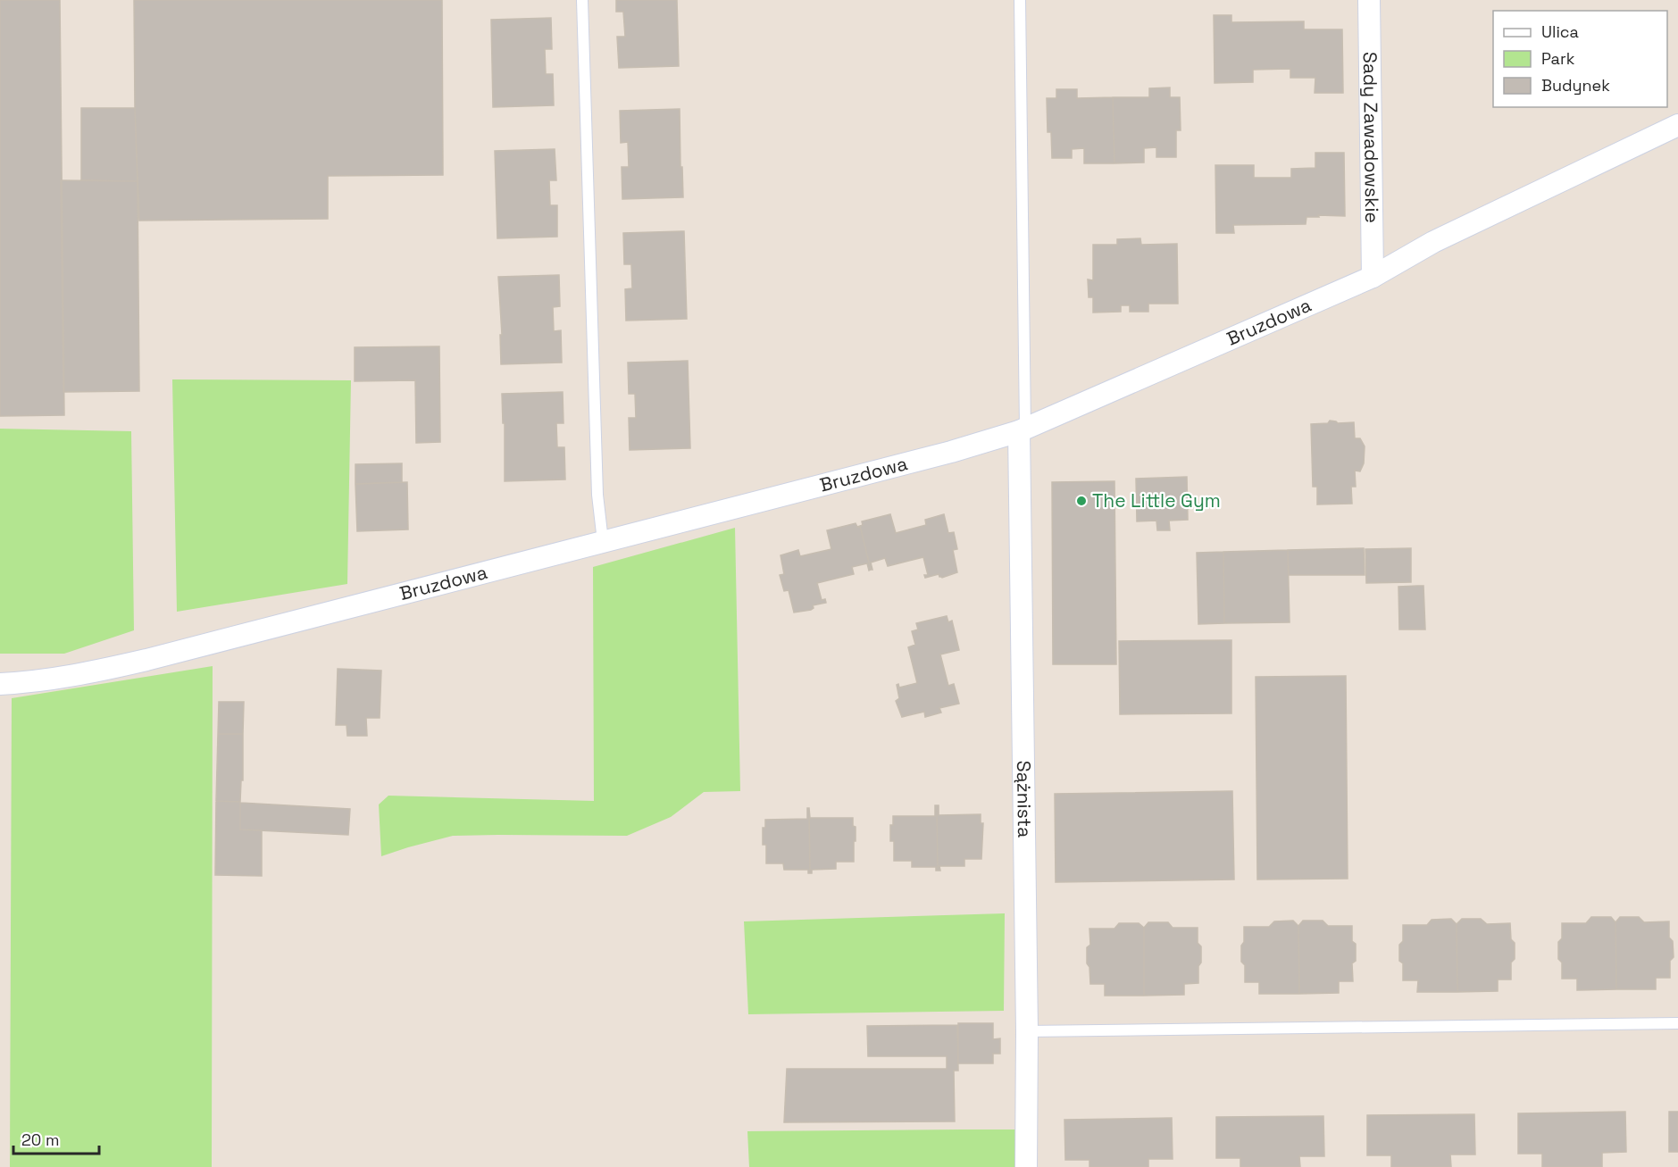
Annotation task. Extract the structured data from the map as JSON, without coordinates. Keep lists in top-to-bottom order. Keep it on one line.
{"streets":{"street":["Sady Zawadowskie","Bruzdowa","Sążnista"]},"crossings":[["Sady Zawadowskie","Bruzdowa"],["Bruzdowa","Sążnista"]],"places":["The Little Gym"],"legend":["Ulica","Park","Budynek"],"scale_bar":"20 m"}
